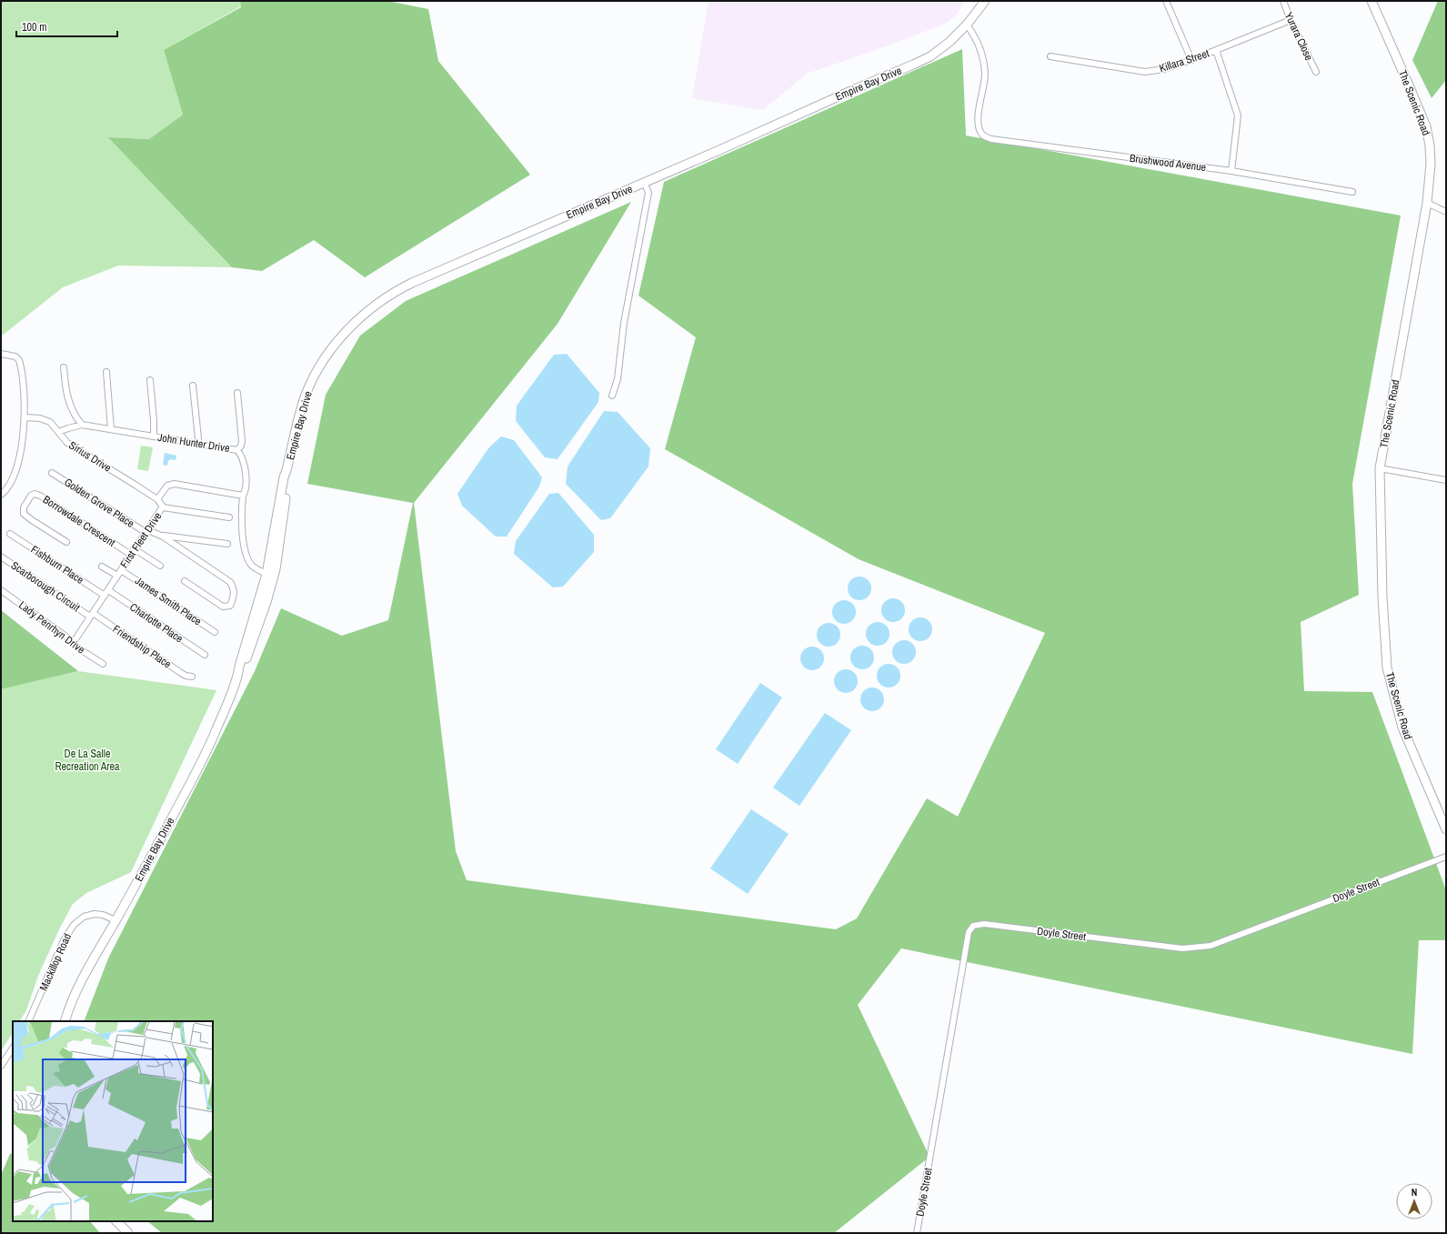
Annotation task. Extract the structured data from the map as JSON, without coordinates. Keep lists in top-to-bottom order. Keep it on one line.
{"streets":{"main road":["Empire Bay Drive","The Scenic Road"],"street":["Yurara Close","Killara Street","Brushwood Avenue","John Hunter Drive","Sirius Drive","Golden Grove Place","Borrowdale Crescent","First Fleet Drive","Fishburn Place","Scarborough Circuit","James Smith Place","Charlotte Place","Lady Penrhyn Drive","Friendship Place","Doyle Street","Mackillop Road"]},"crossings":[["Yurara Close","Killara Street"],["Empire Bay Drive","Brushwood Avenue"],["Empire Bay Drive","John Hunter Drive"],["Empire Bay Drive","Mackillop Road"],["John Hunter Drive","Sirius Drive"],["John Hunter Drive","First Fleet Drive"],["Sirius Drive","First Fleet Drive"],["Golden Grove Place","First Fleet Drive"],["Borrowdale Crescent","First Fleet Drive"],["First Fleet Drive","Fishburn Place"],["First Fleet Drive","Scarborough Circuit"],["First Fleet Drive","James Smith Place"],["First Fleet Drive","Charlotte Place"],["First Fleet Drive","Lady Penrhyn Drive"],["First Fleet Drive","Friendship Place"],["Fishburn Place","Charlotte Place"],["Scarborough Circuit","Friendship Place"]],"parks":["De La Salle Recreation Area"],"scale_bar":"100 m","north":"top"}
